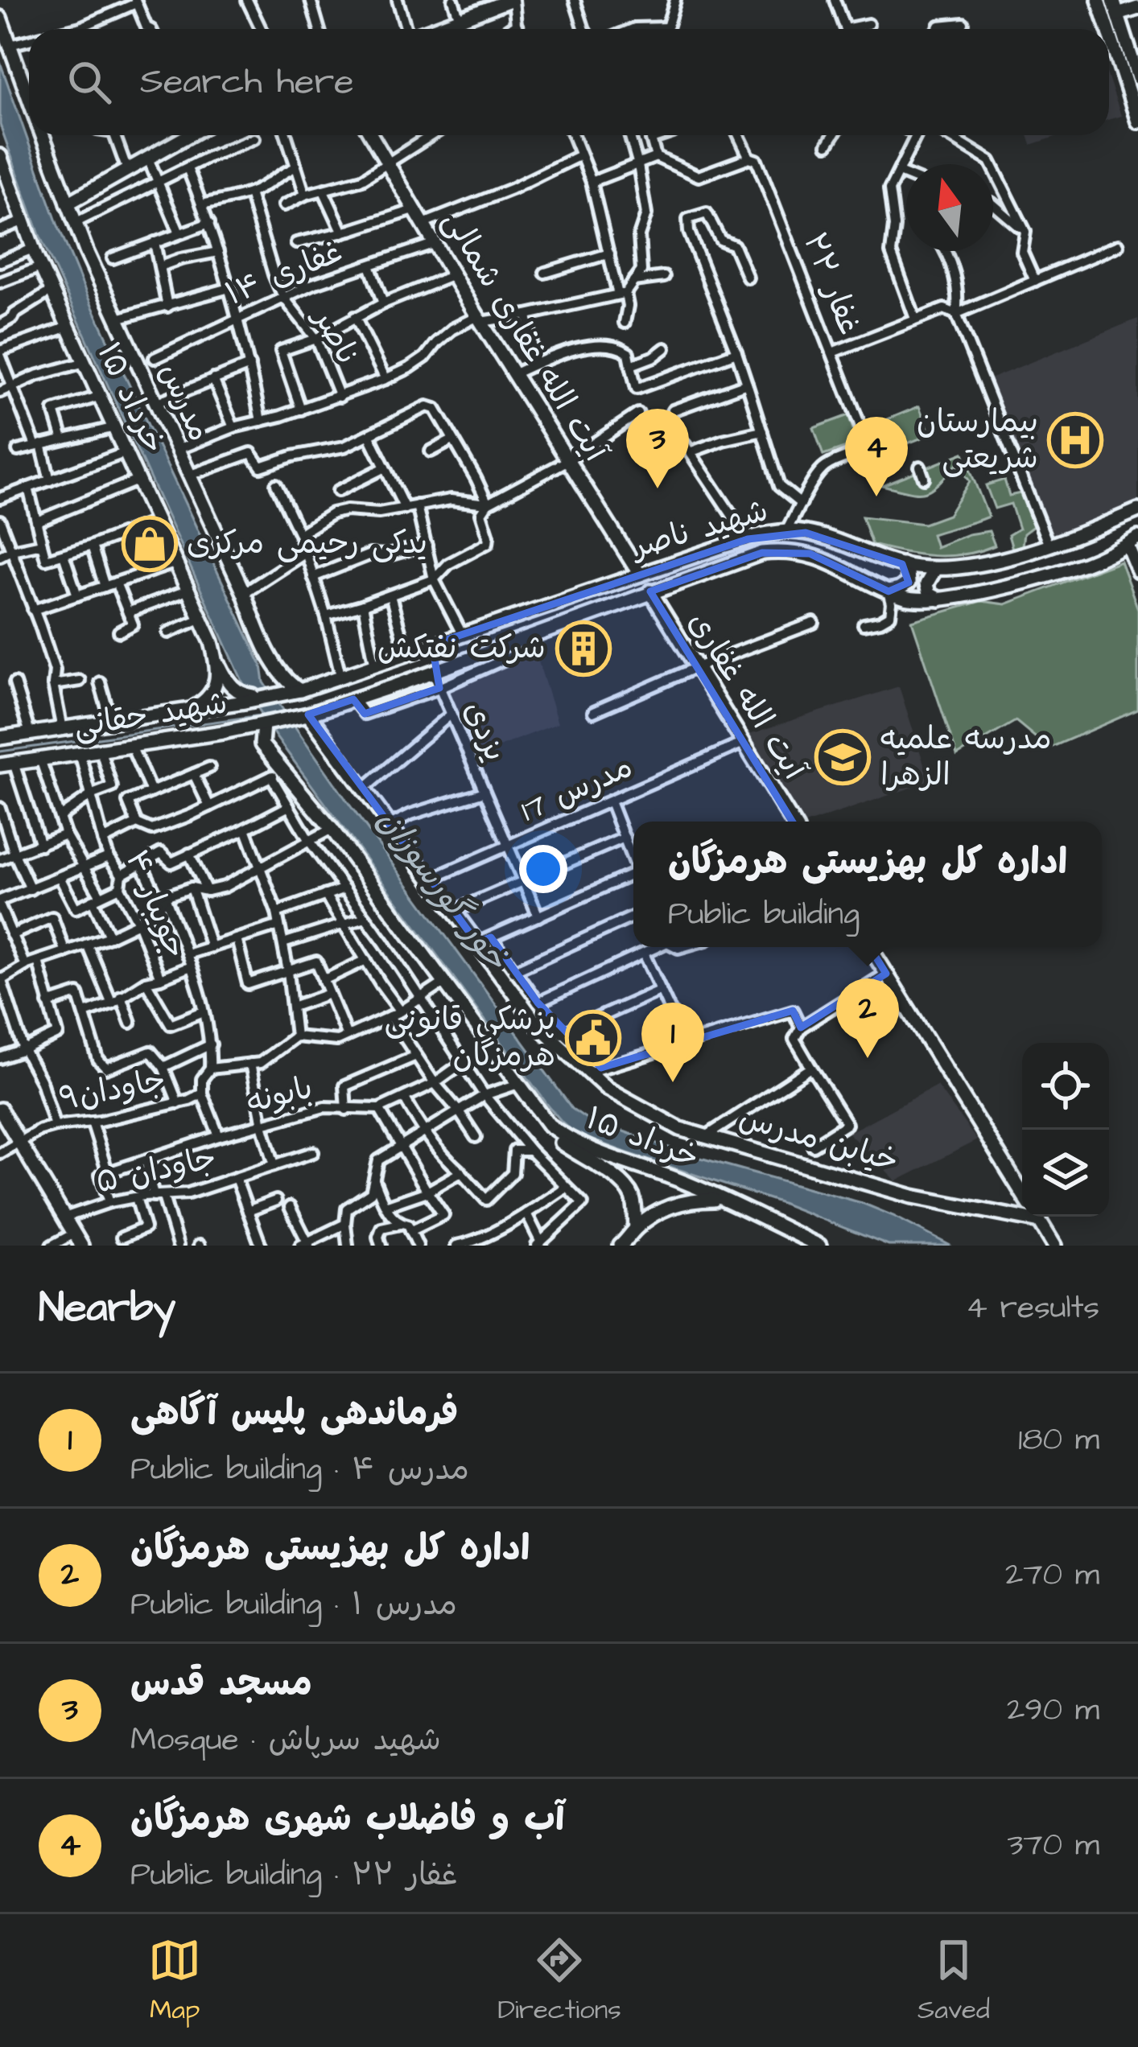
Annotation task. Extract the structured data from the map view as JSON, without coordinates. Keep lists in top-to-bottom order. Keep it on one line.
{"streets":{"main road":["آیت الله غفاری شمالی","۱۵ خرداد","مدرس","شهید ناصر","آیت الله غفاری","شهید حقانی","خیابن مدرس"],"street":["غفاری ۱۴","غفار ۲۲","ناصر","یزدی","مدرس 17","جویبار ۴","جاودان۹","بابونه","جاودان ۵"]},"crossings":[["غفاری ۱۴","آیت الله غفاری شمالی"],["غفاری ۱۴","ناصر"],["غفار ۲۲","شهید ناصر"],["آیت الله غفاری شمالی","شهید ناصر"],["۱۵ خرداد","شهید حقانی"],["مدرس","شهید ناصر"],["شهید ناصر","آیت الله غفاری"],["شهید ناصر","شهید حقانی"],["شهید ناصر","یزدی"],["شهید ناصر","خیابن مدرس"],["آیت الله غفاری","مدرس 17"],["شهید حقانی","جویبار ۴"],["شهید حقانی","خیابن مدرس"],["یزدی","مدرس 17"],["مدرس 17","خیابن مدرس"]],"water":["خور گورسوزان"],"places":{"hospital":["بیمارستان شریعتی"],"shop":["یدکی رحیمی مرکزی"],"building":["شرکت نفتکش"],"school or university":["مدرسه علمیه الزهرا"],"public building":["پزشکی قانونی هرمزگان"]},"north":"top","page":{"search":"Search here","pins":["3","4","2","1"],"popup":["اداره کل بهزیستی هرمزگان","Public building"],"heading":["Nearby","4 results"],"list":[{"mark":"1","name":"فرماندهی پلیس آگاهی","note":"Public building · مدرس ۴","value":"180 m"},{"mark":"2","name":"اداره کل بهزیستی هرمزگان","note":"Public building · مدرس ۱","value":"270 m"},{"mark":"3","name":"مسجد قدس","note":"Mosque · شهید سرپاش","value":"290 m"},{"mark":"4","name":"آب و فاضلاب شهری هرمزگان","note":"Public building · غفار ۲۲","value":"370 m"}],"nav":["Map","Directions","Saved"]}}
